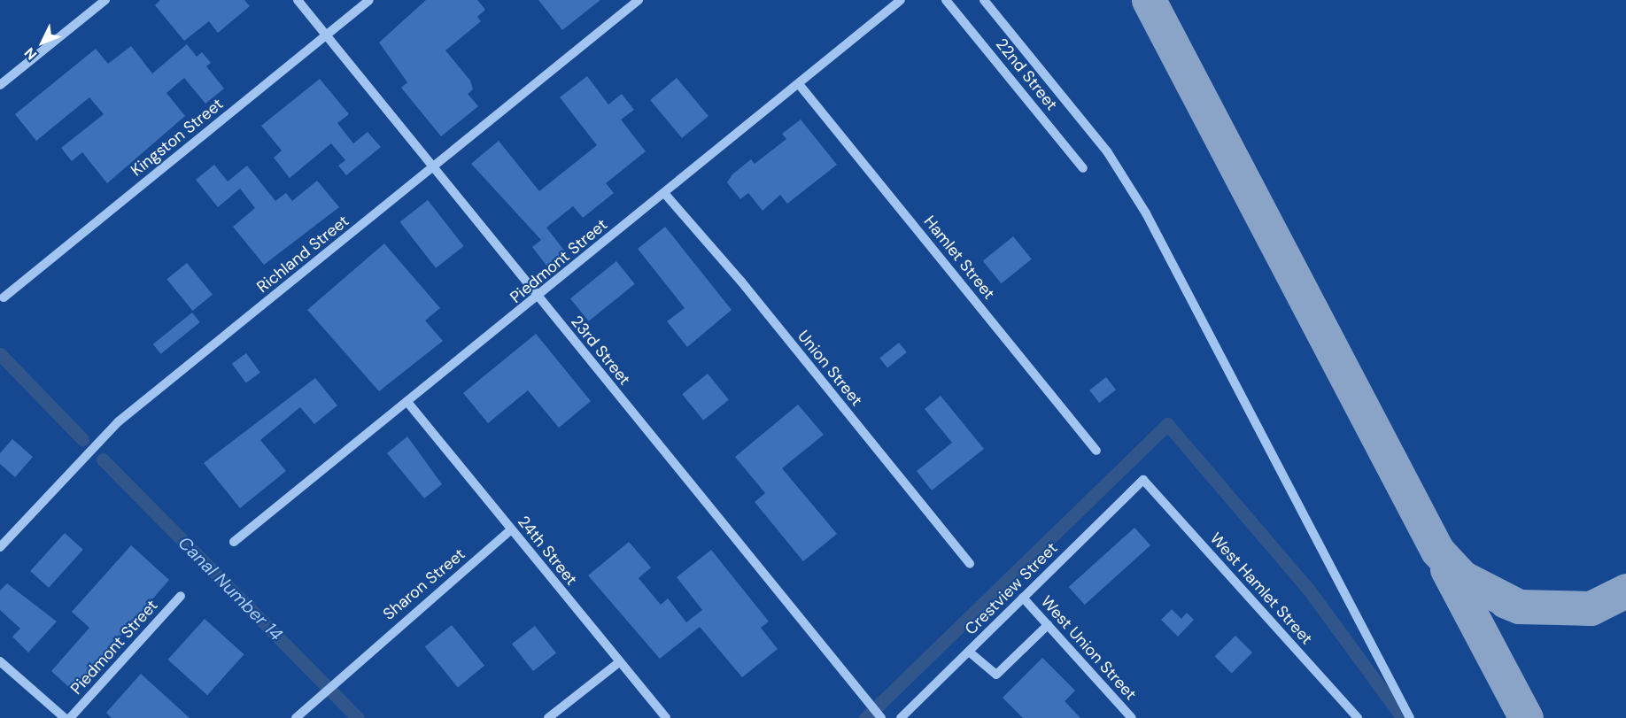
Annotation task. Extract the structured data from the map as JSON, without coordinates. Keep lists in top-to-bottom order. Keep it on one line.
{"streets":{"street":["22nd Street","Kingston Street","Richland Street","Hamlet Street","Piedmont Street","23rd Street","Union Street","24th Street","Sharon Street","Crestview Street","West Hamlet Street","West Union Street"]},"crossings":[["Kingston Street","23rd Street"],["Richland Street","23rd Street"],["Hamlet Street","Piedmont Street"],["Piedmont Street","23rd Street"],["Piedmont Street","Union Street"],["Piedmont Street","24th Street"],["24th Street","Sharon Street"],["Crestview Street","West Hamlet Street"],["Crestview Street","West Union Street"]],"water":["Canal Number 14"],"north":"bottom left"}
